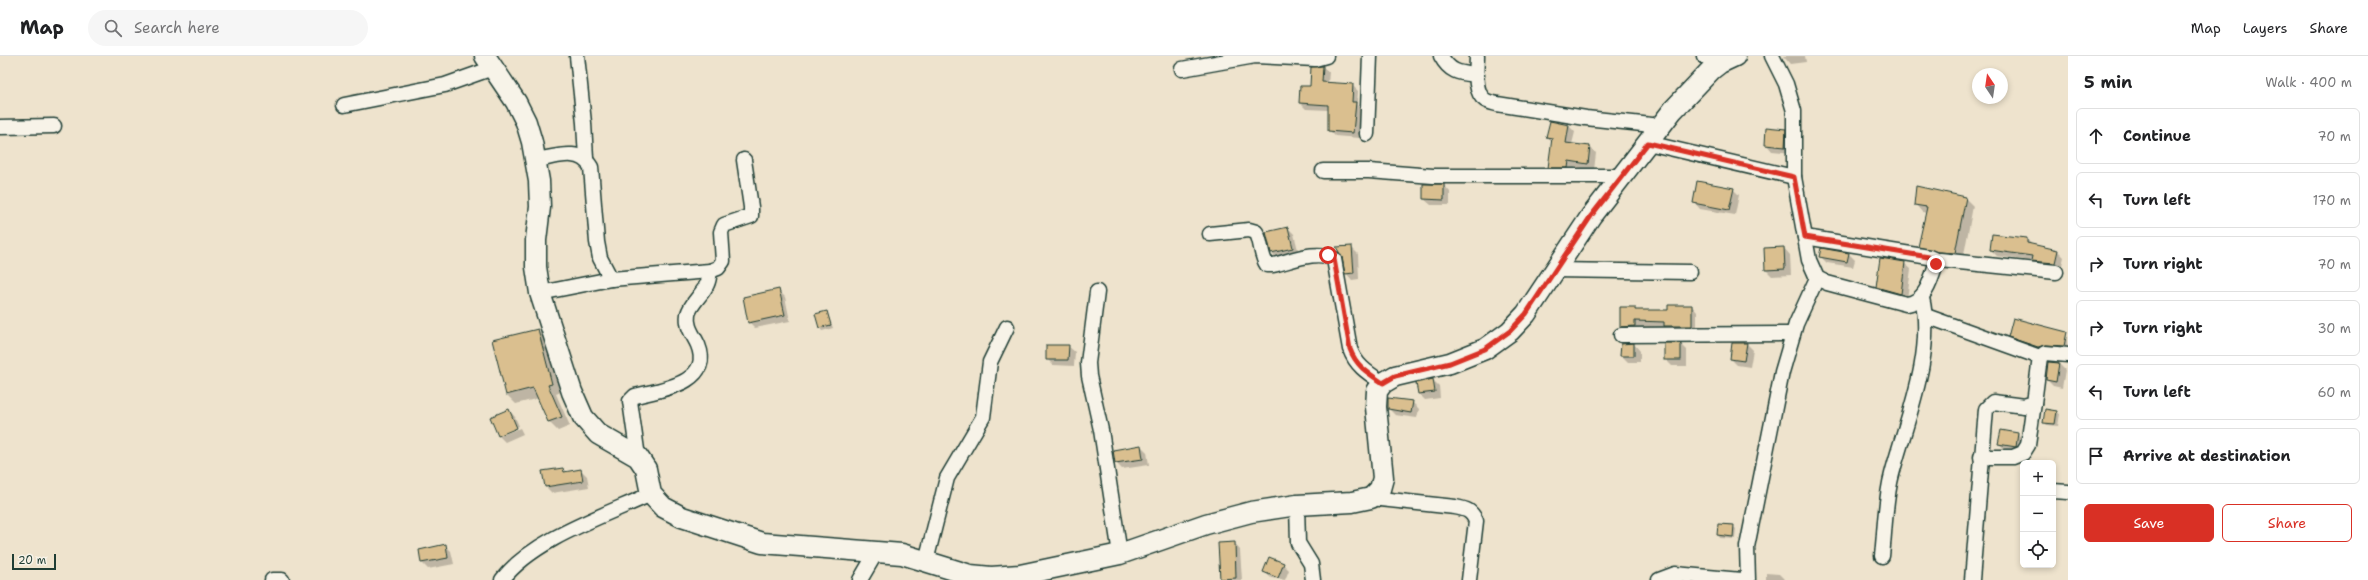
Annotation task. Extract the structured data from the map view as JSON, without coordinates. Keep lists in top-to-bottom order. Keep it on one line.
{"scale_bar":"20 m","north":"top","page":{"header":"Map","search":"Search here","nav":["Map","Layers","Share"],"heading":["5 min","Walk · 400 m"],"list":[["Continue","70 m"],["Turn left","170 m"],["Turn right","70 m"],["Turn right","30 m"],["Turn left","60 m"],"Arrive at destination"],"map_buttons":["+","−"],"buttons":["Save","Share"],"scale":"20 m"}}
